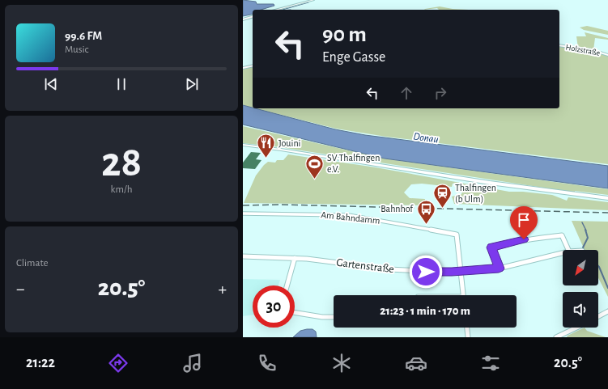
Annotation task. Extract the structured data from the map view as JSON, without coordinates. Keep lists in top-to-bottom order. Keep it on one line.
{"streets":{"street":["Holzstraße","Am Bahndamm","Gartenstraße"]},"crossings":[["Am Bahndamm","Gartenstraße"]],"water":["Donau"],"places":{"restaurant":["Jouini"],"sports":["SV Thalfingen e.V."],"station":["Thalfingen (b Ulm)"],"bus stop":["Bahnhof"]},"north":"bottom left","page":{"turn":["90 m","Enge Gasse"],"song":["99.6 FM","Music"],"tile":[["28","km/h"],"Climate"],"heat":["−","20.5°","+"],"limit":"30","trip":"21:23 · 1 min · 170 m","tabs":["21:22","20.5°"]}}
